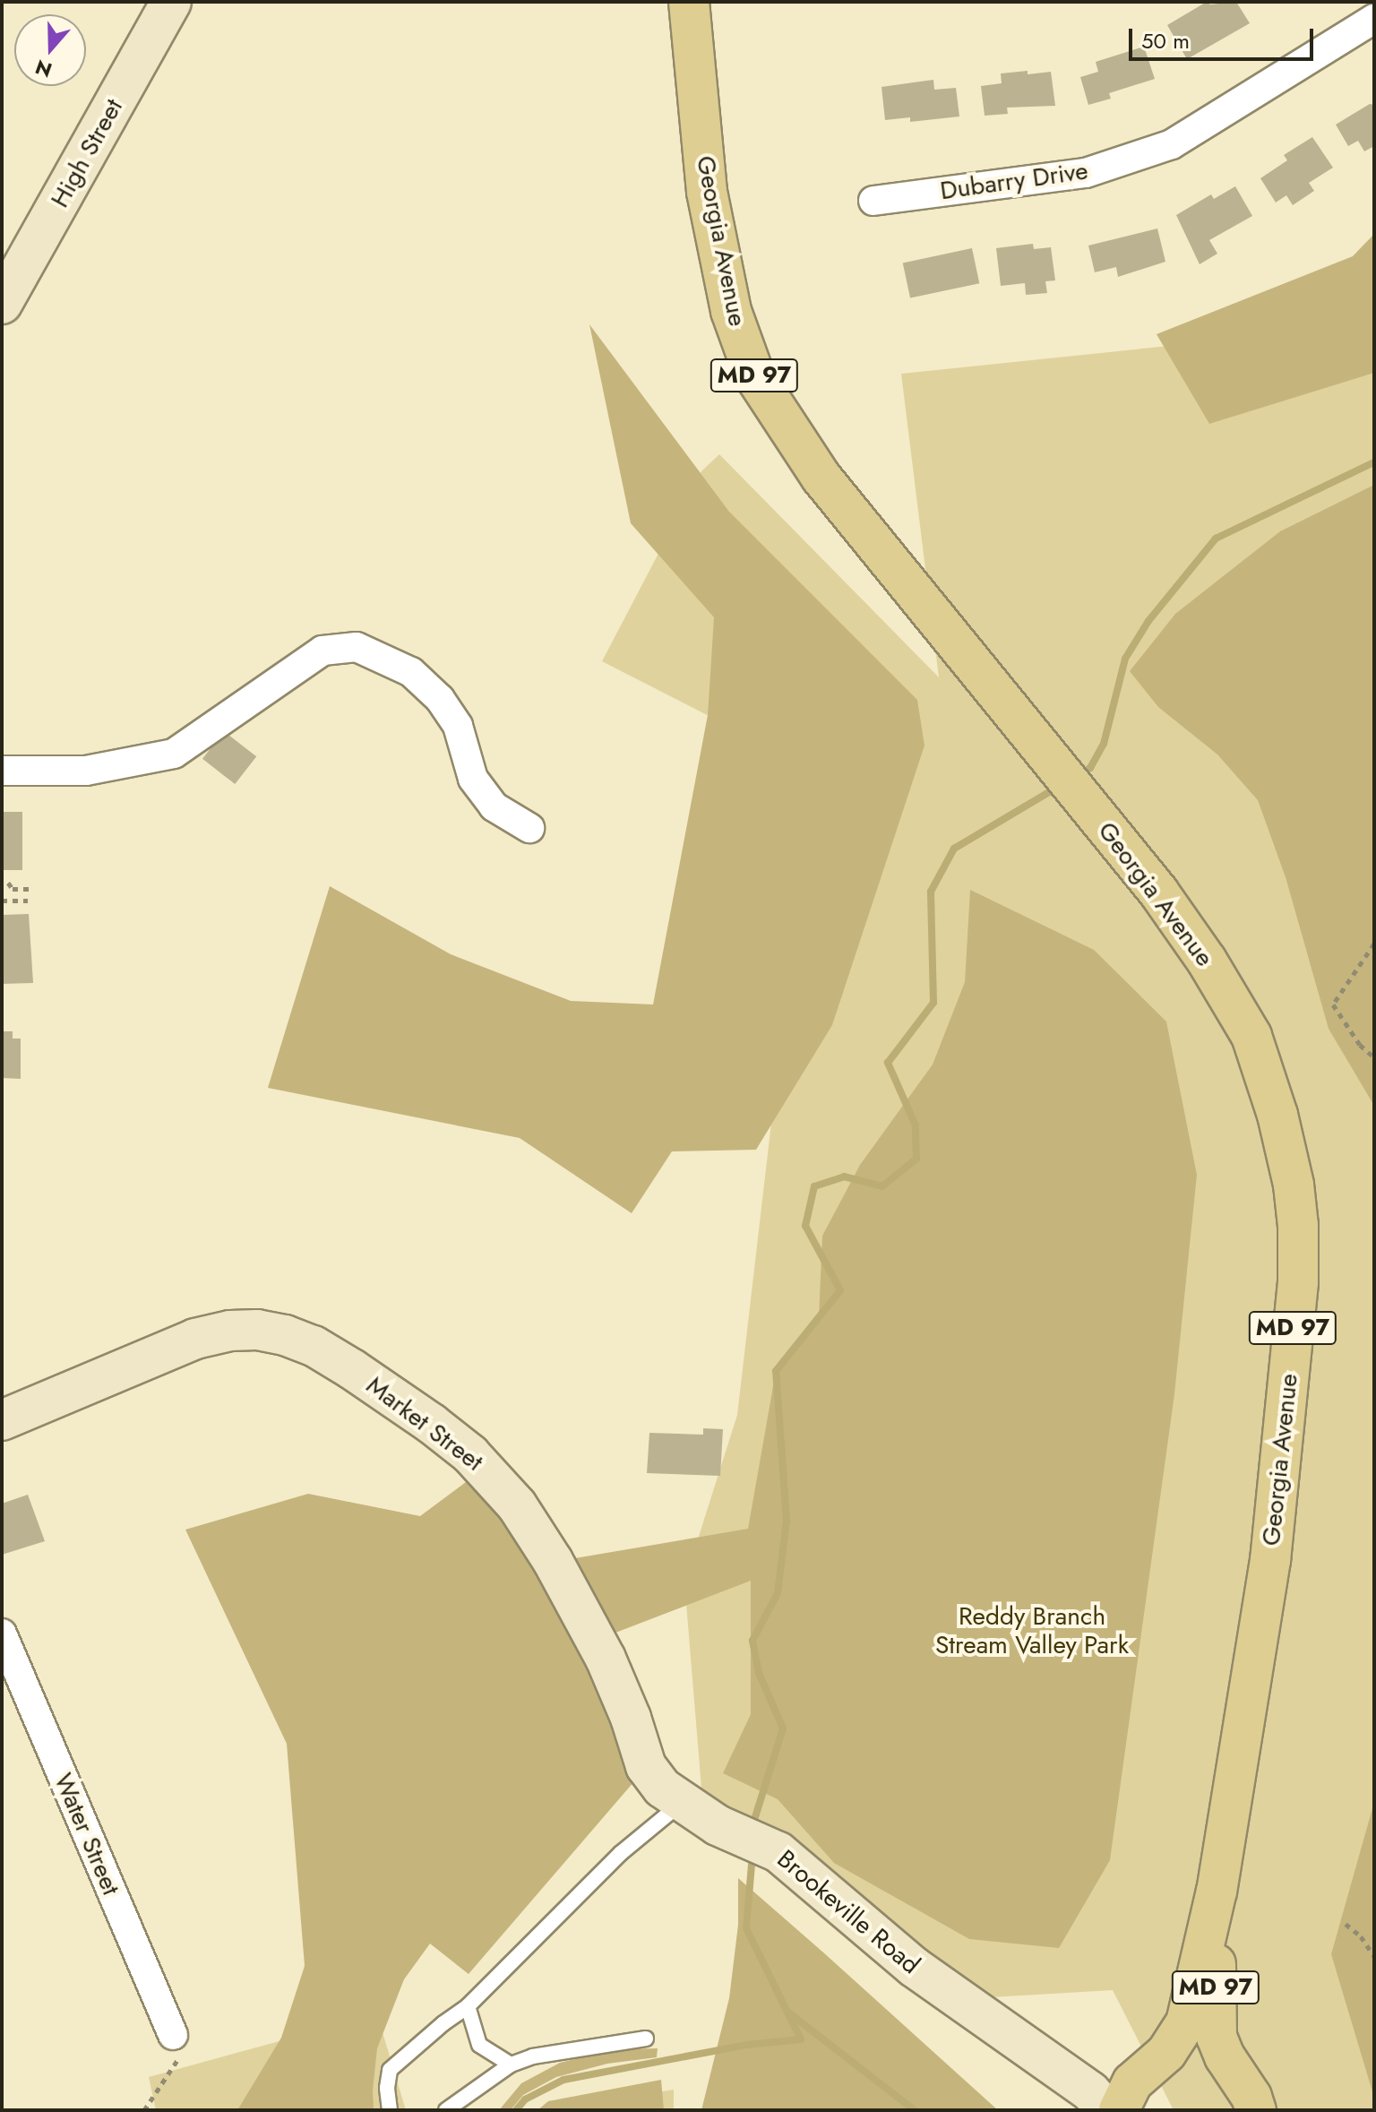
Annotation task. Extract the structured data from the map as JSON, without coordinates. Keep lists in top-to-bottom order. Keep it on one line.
{"streets":{"main road":["High Street","Georgia Avenue","MD 97","Market Street","Brookeville Road"],"street":["Dubarry Drive","Water Street"]},"crossings":[["Georgia Avenue","Brookeville Road"],["Market Street","Brookeville Road"]],"parks":["Reddy Branch Stream Valley Park"],"scale_bar":"50 m","north":"bottom"}
